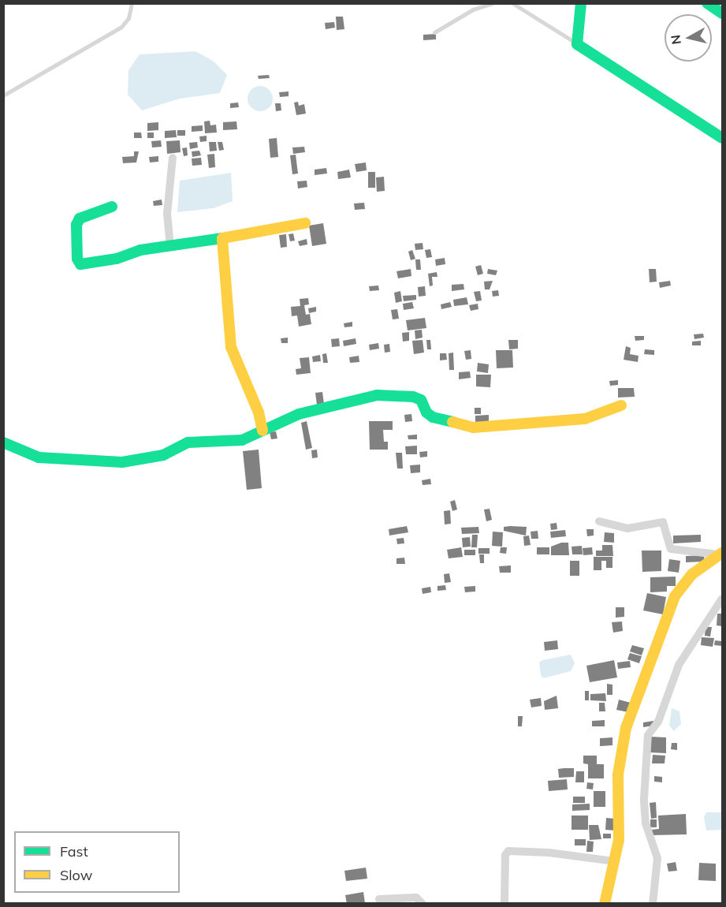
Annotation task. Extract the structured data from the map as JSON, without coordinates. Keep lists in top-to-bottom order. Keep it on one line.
{"legend":["Fast","Slow"],"north":"left"}
